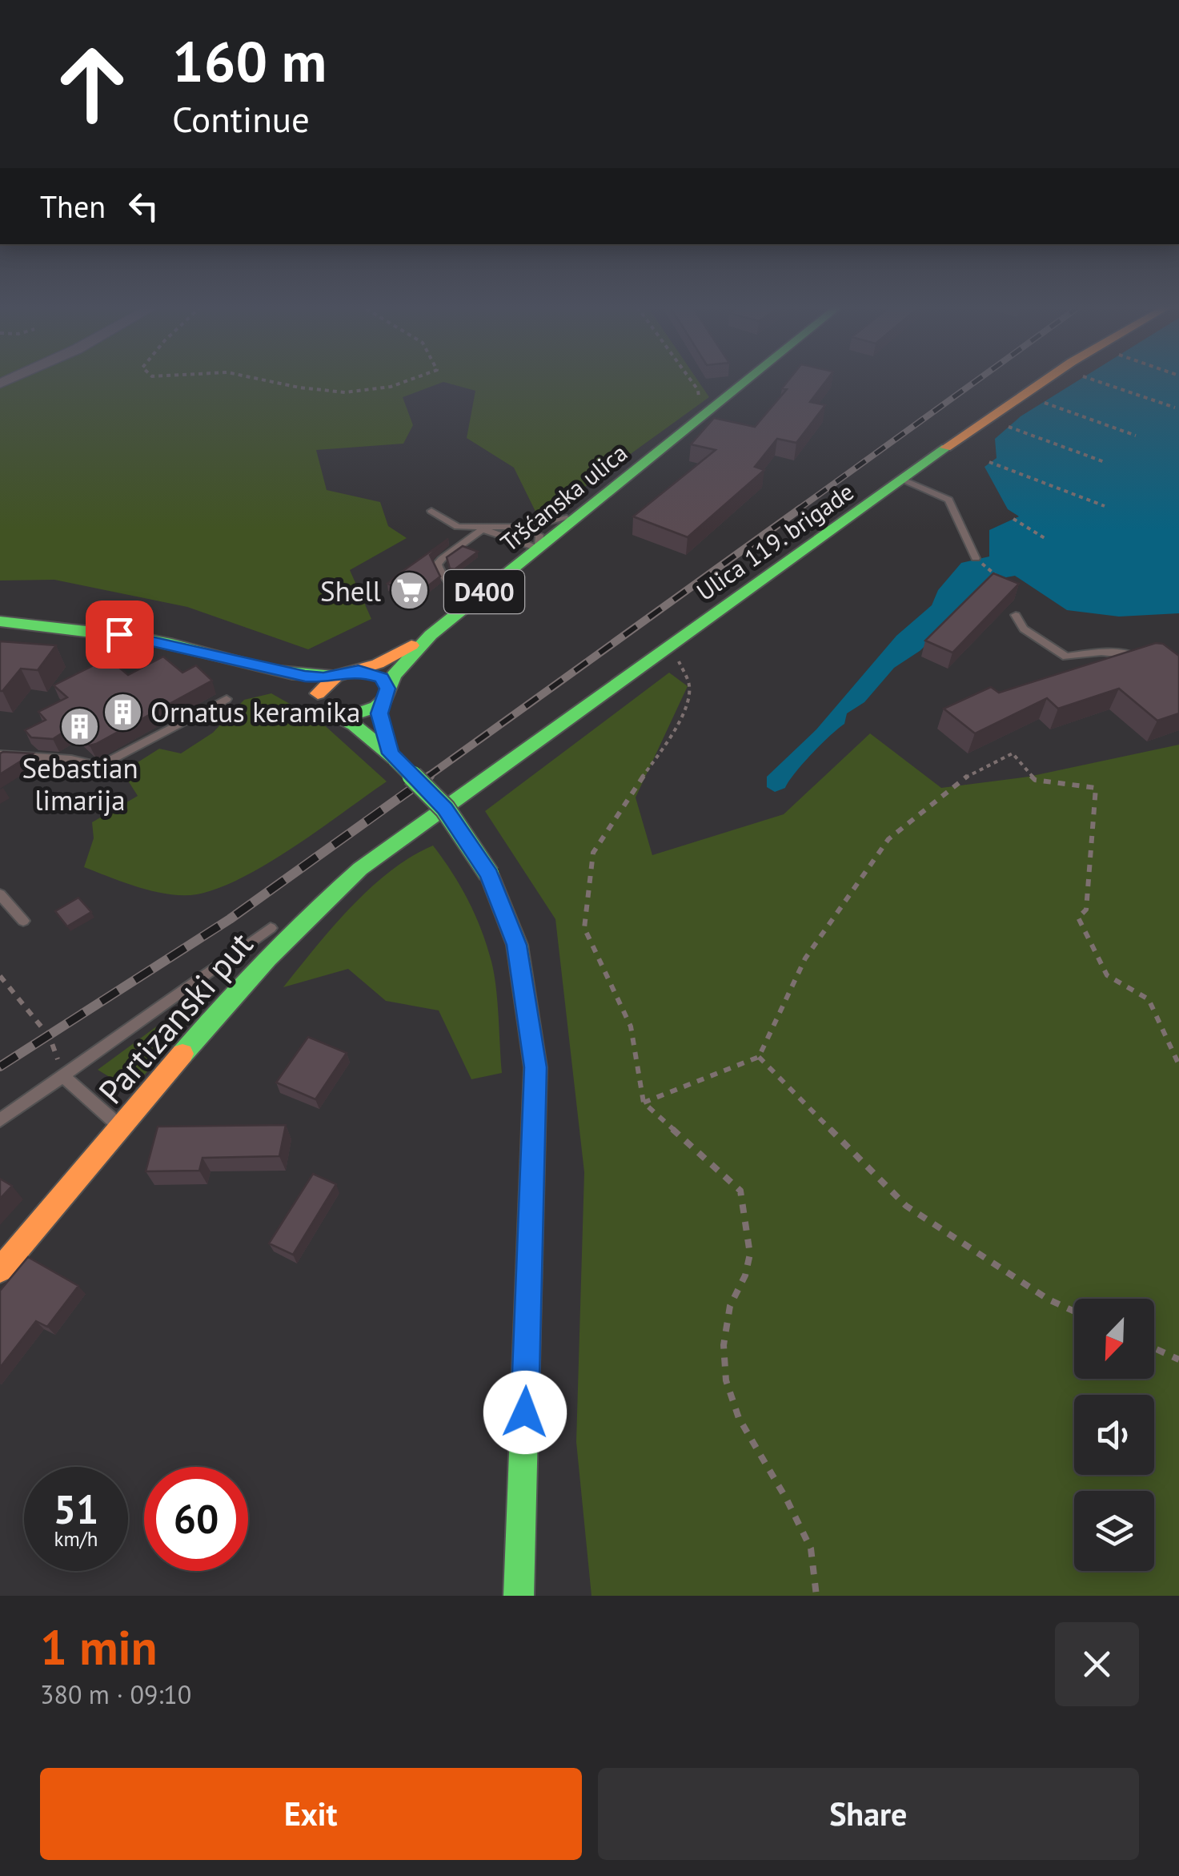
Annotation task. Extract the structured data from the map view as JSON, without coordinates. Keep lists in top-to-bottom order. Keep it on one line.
{"streets":{"main road":["Tršćanska ulica","Ulica 119. brigade","D400","Partizanski put"]},"crossings":[["Tršćanska ulica","D400"],["Ulica 119. brigade","Partizanski put"]],"places":{"supermarket":["Shell"],"building":["Ornatus keramika","Sebastian limarija"]},"north":"bottom left","page":{"turn":["160 m","Continue"],"then":"Then","speed":"51 km/h","limit":"60","heading":["1 min","380 m · 09:10"],"buttons":["Exit","Share"]}}
